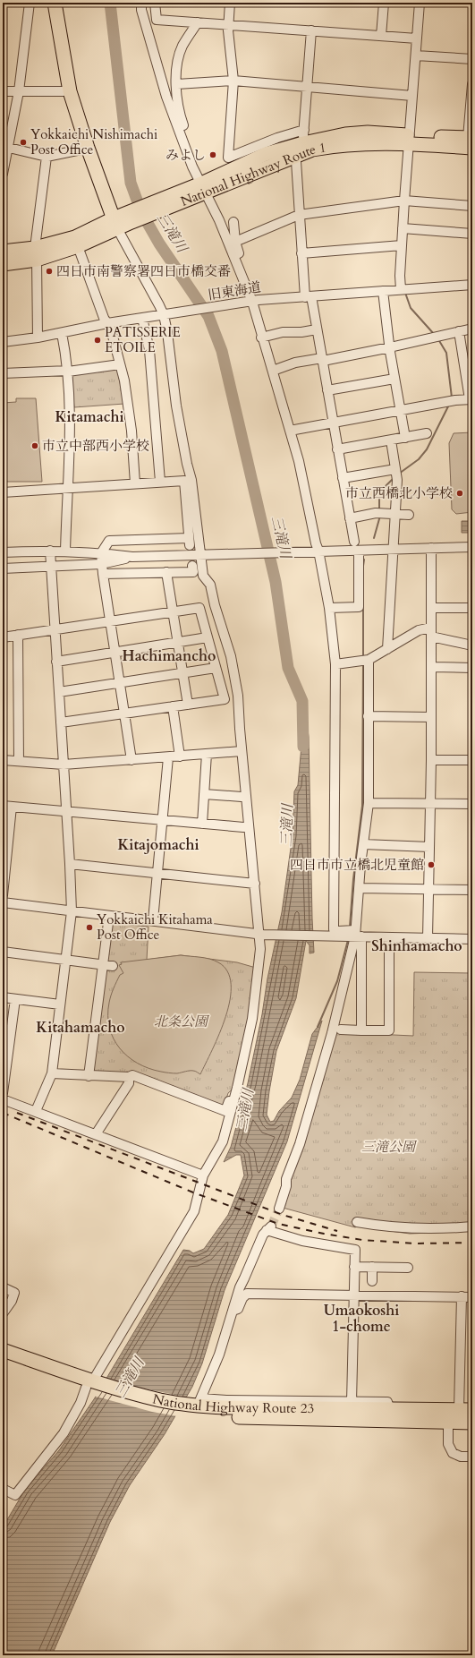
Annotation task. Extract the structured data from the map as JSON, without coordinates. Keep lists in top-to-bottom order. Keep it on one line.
{"streets":{"highway":["National Highway Route 1","National Highway Route 23"],"street":["旧東海道"]},"districts":["Kitamachi","Hachimancho","Kitajomachi","Shinhamacho","Kitahamacho","Umaokoshi 1-chome"],"water":["三滝川"],"parks":["北条公園","三滝公園"],"places":["Yokkaichi Nishimachi Post Office","みよし","四日市南警察署四日市橋交番","PATISSERIE ETOILE","市立中部西小学校","市立西橋北小学校","四日市市立橋北児童館","Yokkaichi Kitahama Post Office"]}
